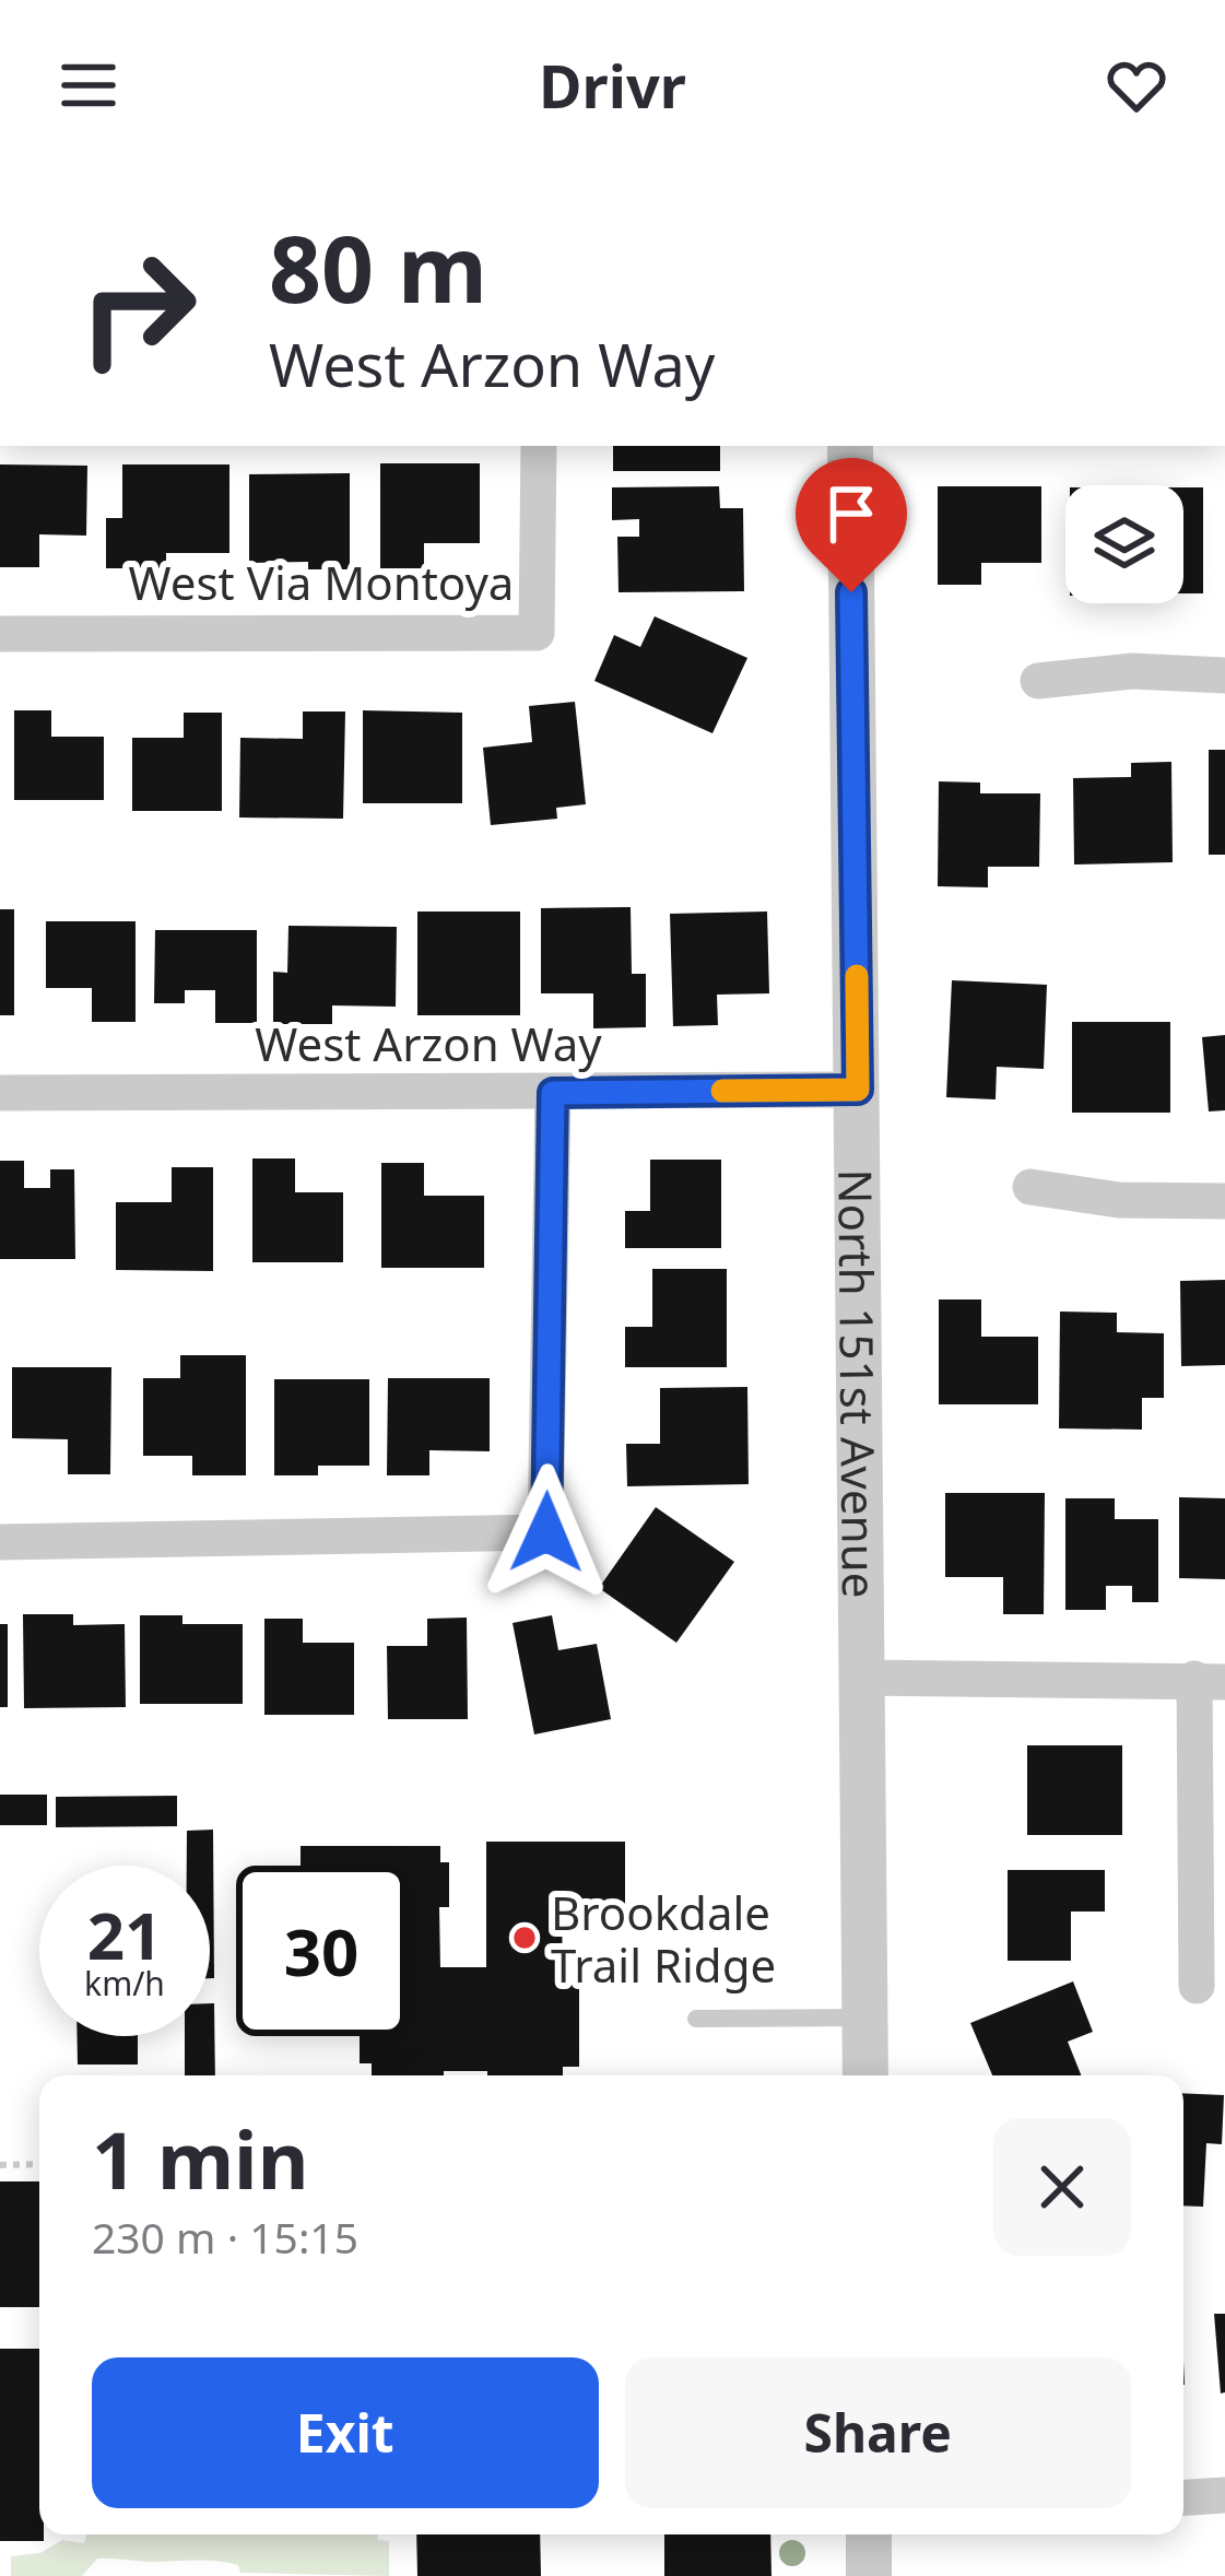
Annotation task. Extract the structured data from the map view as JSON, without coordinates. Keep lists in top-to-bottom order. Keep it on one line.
{"streets":{"street":["West Via Montoya","West Arzon Way","North 151st Avenue"]},"crossings":[["West Arzon Way","North 151st Avenue"]],"places":["Brookdale Trail Ridge"],"page":{"header":"Drivr","turn":["80 m","West Arzon Way"],"speed":"21 km/h","limit":"30","heading":["1 min","230 m · 15:15"],"buttons":["Exit","Share"]}}
